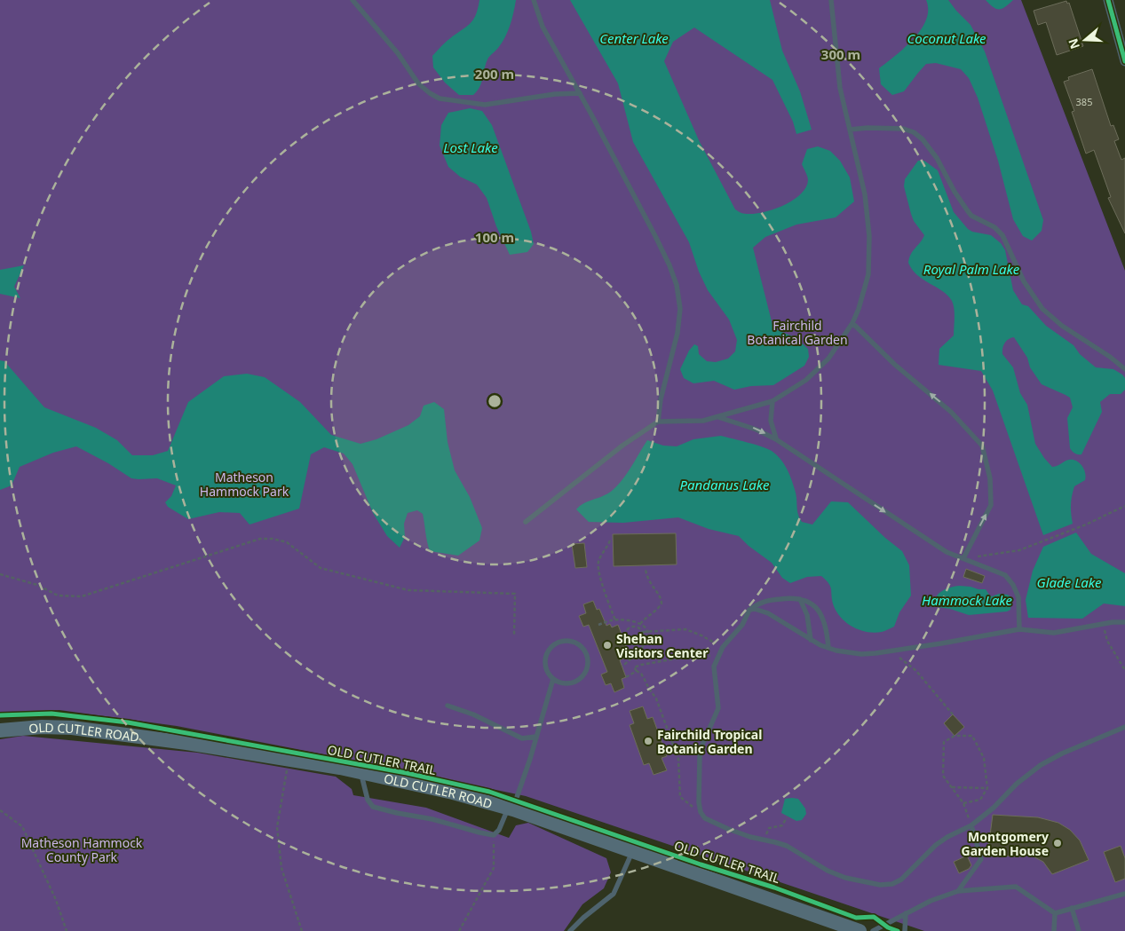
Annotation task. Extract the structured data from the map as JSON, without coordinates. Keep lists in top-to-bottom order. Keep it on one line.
{"streets":{"main road":["OLD CUTLER ROAD"],"cycle path":["OLD CUTLER TRAIL"]},"water":["Center Lake","Coconut Lake","Lost Lake","Royal Palm Lake","Pandanus Lake","Glade Lake","Hammock Lake"],"parks":["Fairchild Botanical Garden","Matheson Hammock Park","Matheson Hammock County Park"],"places":["Shehan Visitors Center","Fairchild Tropical Botanic Garden","Montgomery Garden House"],"house_numbers":["385"],"north":"left","rings":["300 m","200 m","100 m"]}
